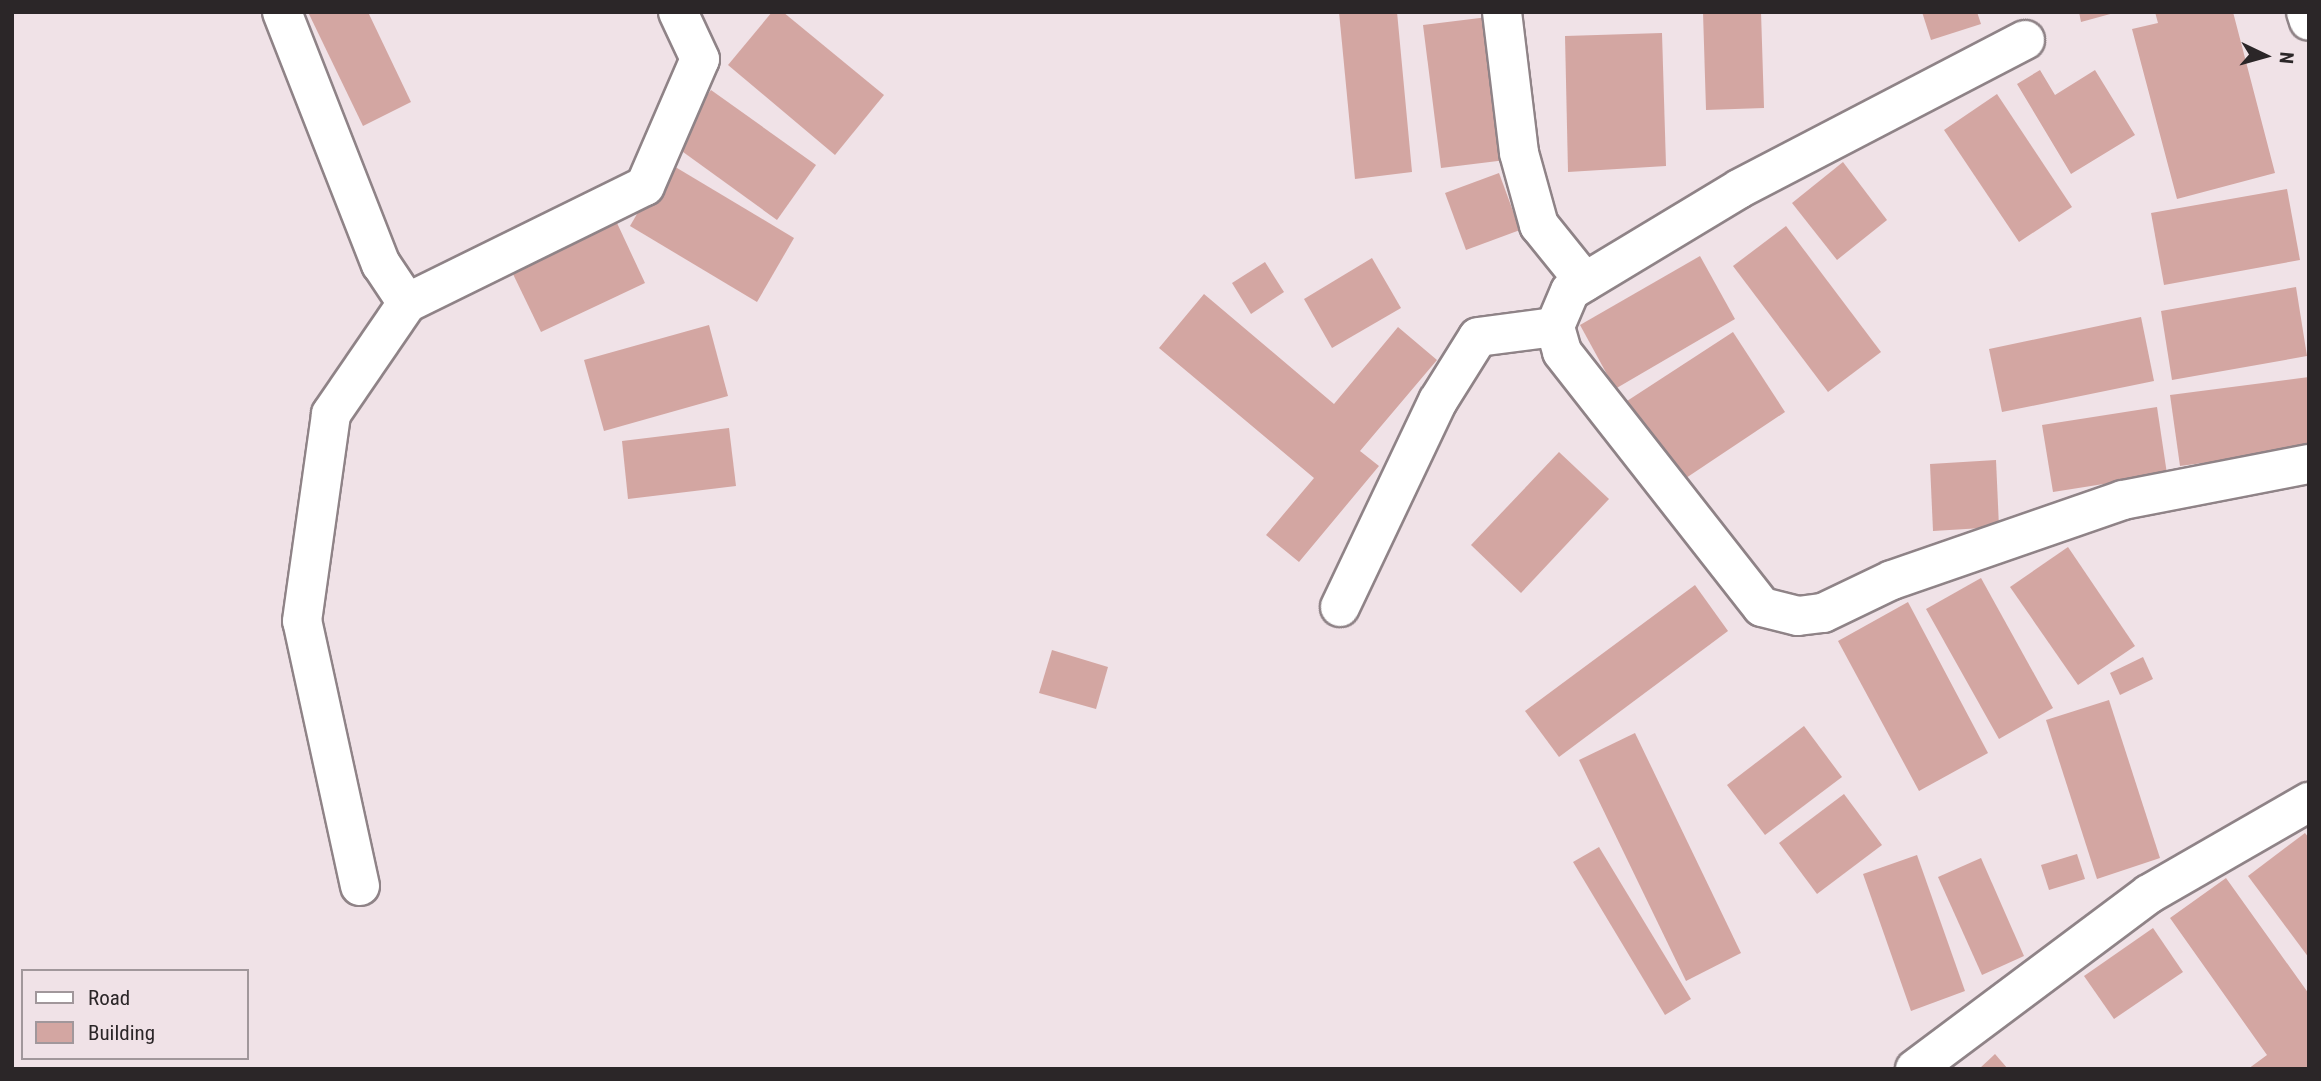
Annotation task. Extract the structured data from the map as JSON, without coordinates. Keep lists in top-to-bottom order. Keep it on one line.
{"legend":["Road","Building"],"north":"right"}
